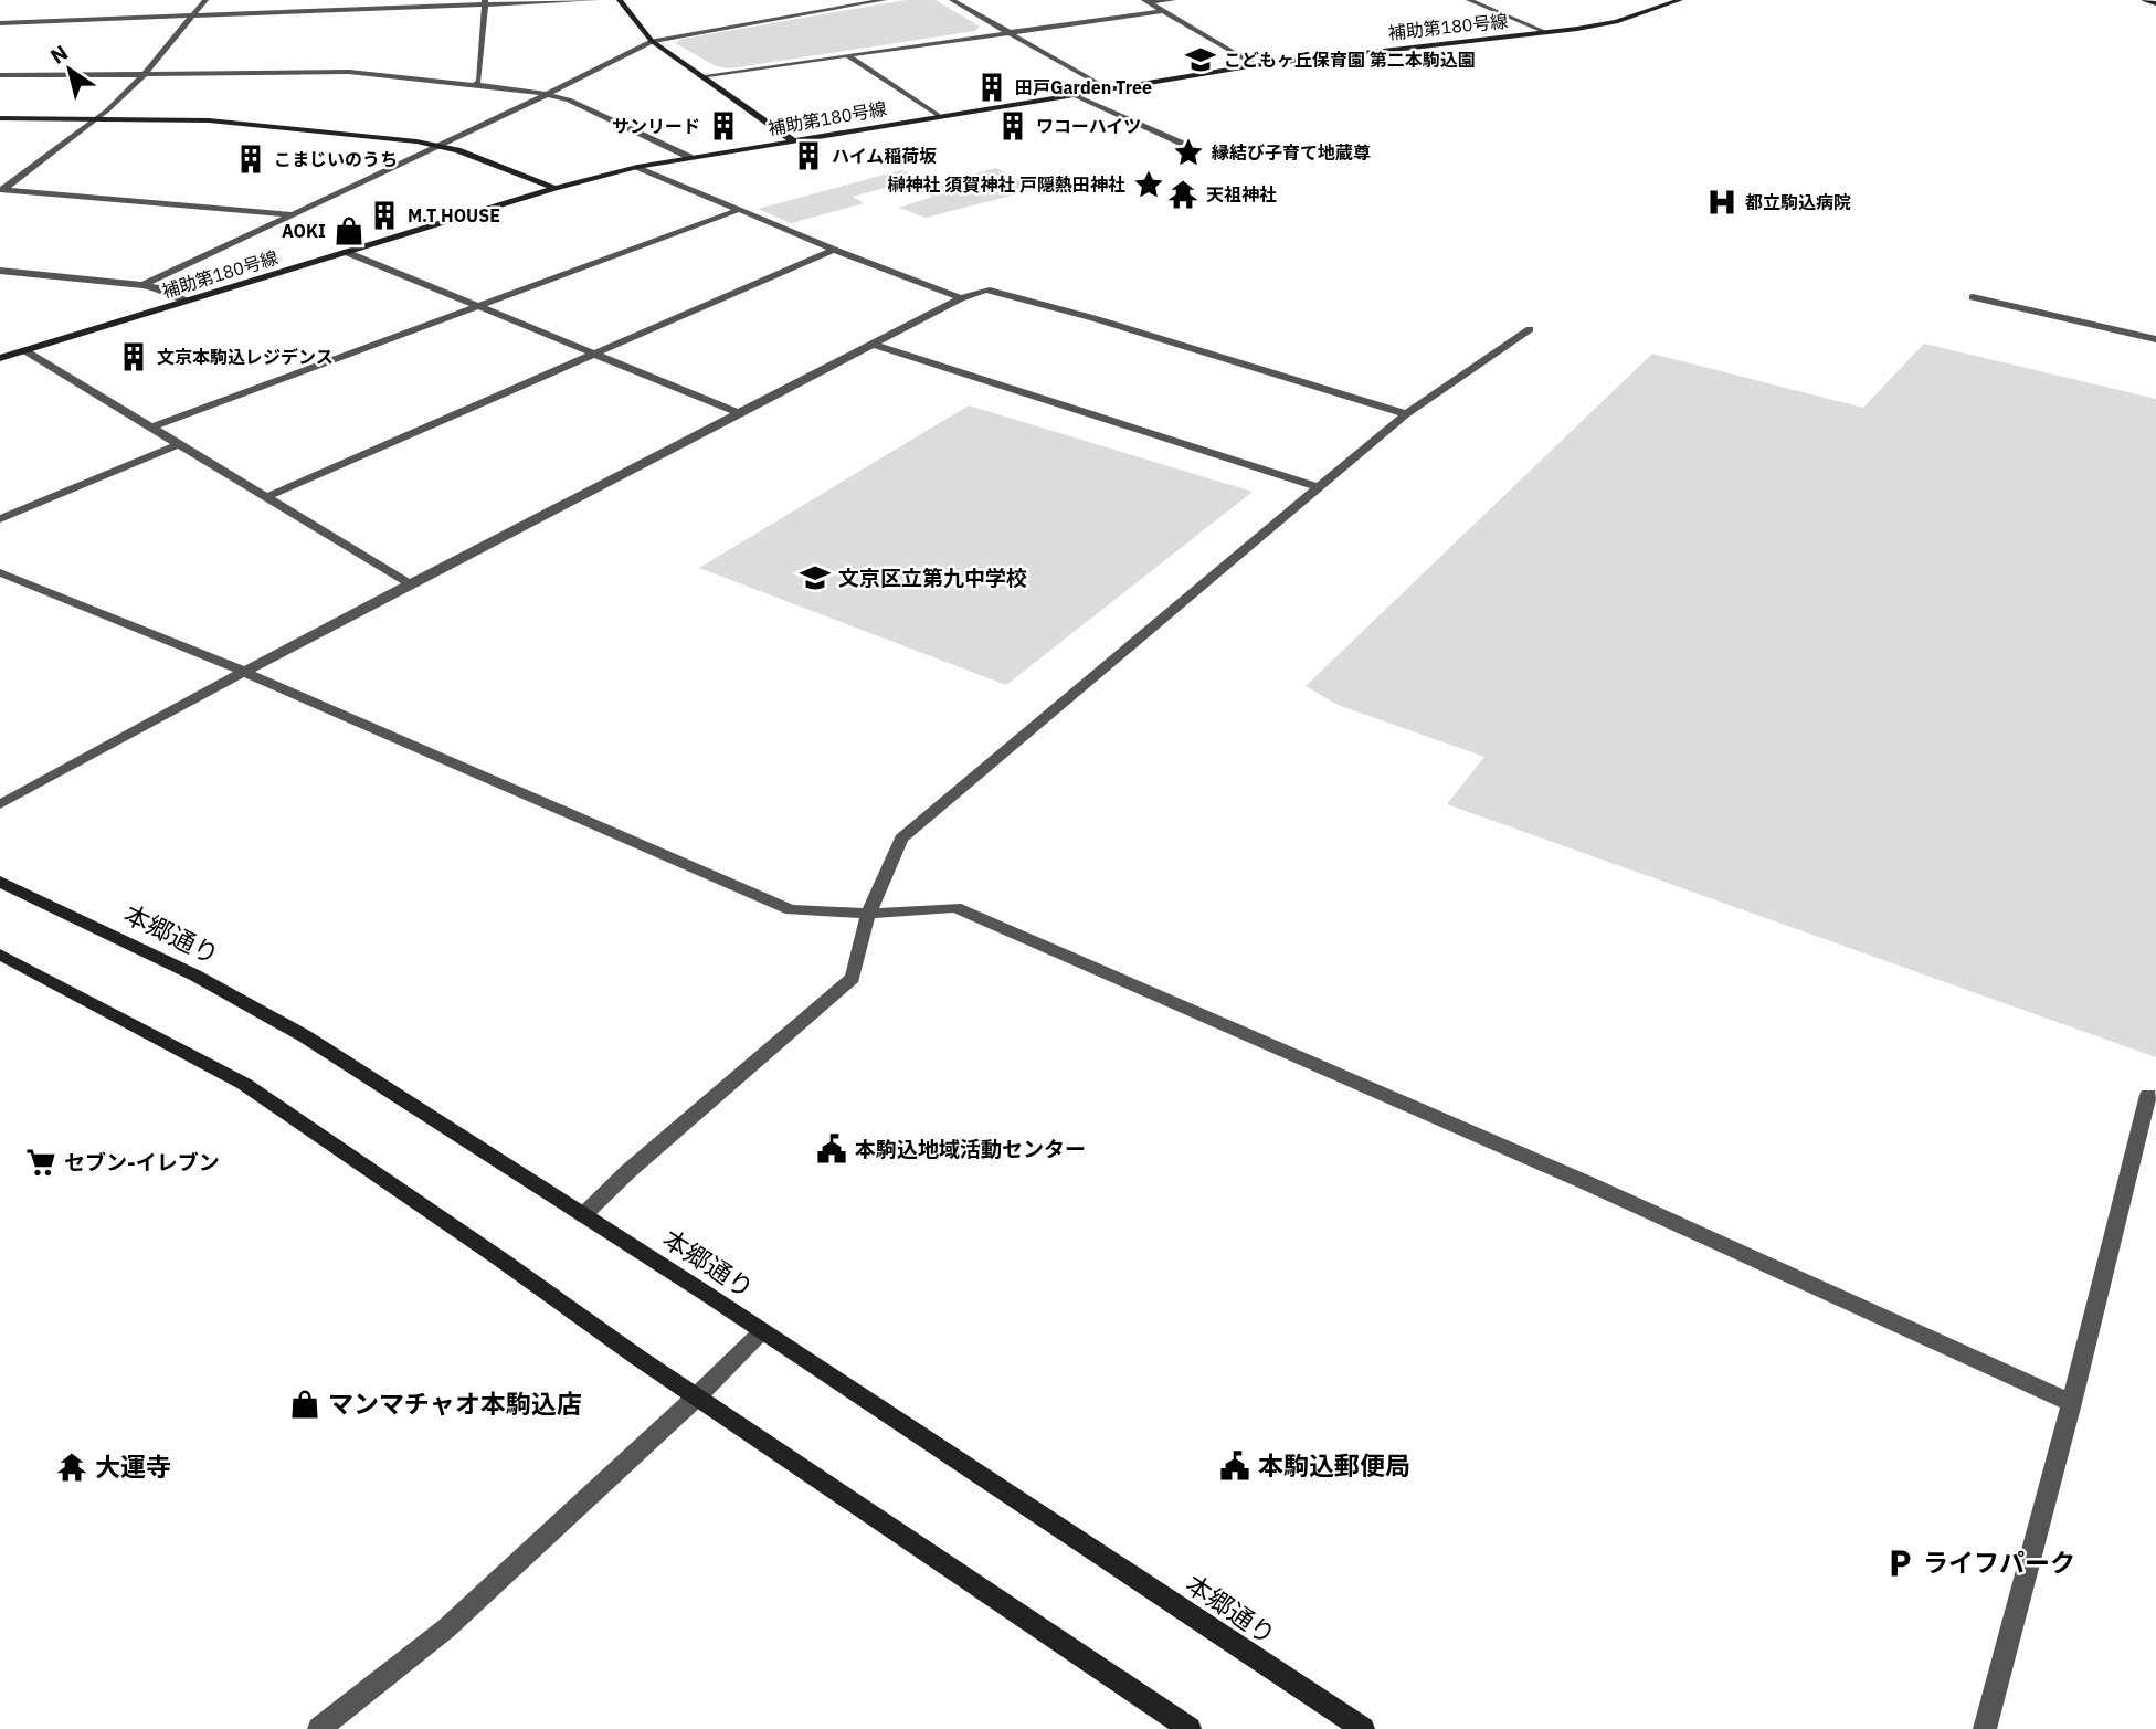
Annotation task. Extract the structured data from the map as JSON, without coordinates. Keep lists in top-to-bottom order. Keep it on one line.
{"streets":{"street":["補助第180号線","本郷通り"]},"places":{"school or university":["こどもヶ丘保育園 第二本駒込園","文京区立第九中学校"],"building":["田戸Garden Tree","サンリード","ワコーハイツ","ハイム稲荷坂","こまじいのうち","M.T HOUSE","文京本駒込レジデンス"],"place":["縁結び子育て地蔵尊","榊神社 須賀神社 戸隠熱田神社"],"temple":["天祖神社","大運寺"],"hospital":["都立駒込病院"],"shop":["AOKI","マンマチャオ本駒込店"],"public building":["本駒込地域活動センター","本駒込郵便局"],"supermarket":["セブン-イレブン"],"parking":["ライフパーク"]},"north":"top left"}
